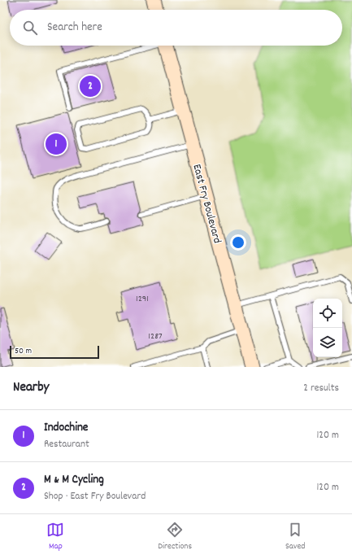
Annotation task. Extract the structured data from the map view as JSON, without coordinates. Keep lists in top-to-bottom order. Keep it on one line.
{"streets":{"main road":["East Fry Boulevard"]},"house_numbers":["1291","1287"],"scale_bar":"50 m","page":{"search":"Search here","pins":["2","1"],"scale":"50 m","heading":["Nearby","2 results"],"list":[{"mark":"1","name":"Indochine","note":"Restaurant","value":"120 m"},{"mark":"2","name":"M & M Cycling","note":"Shop · East Fry Boulevard","value":"120 m"}],"nav":["Map","Directions","Saved"]}}
